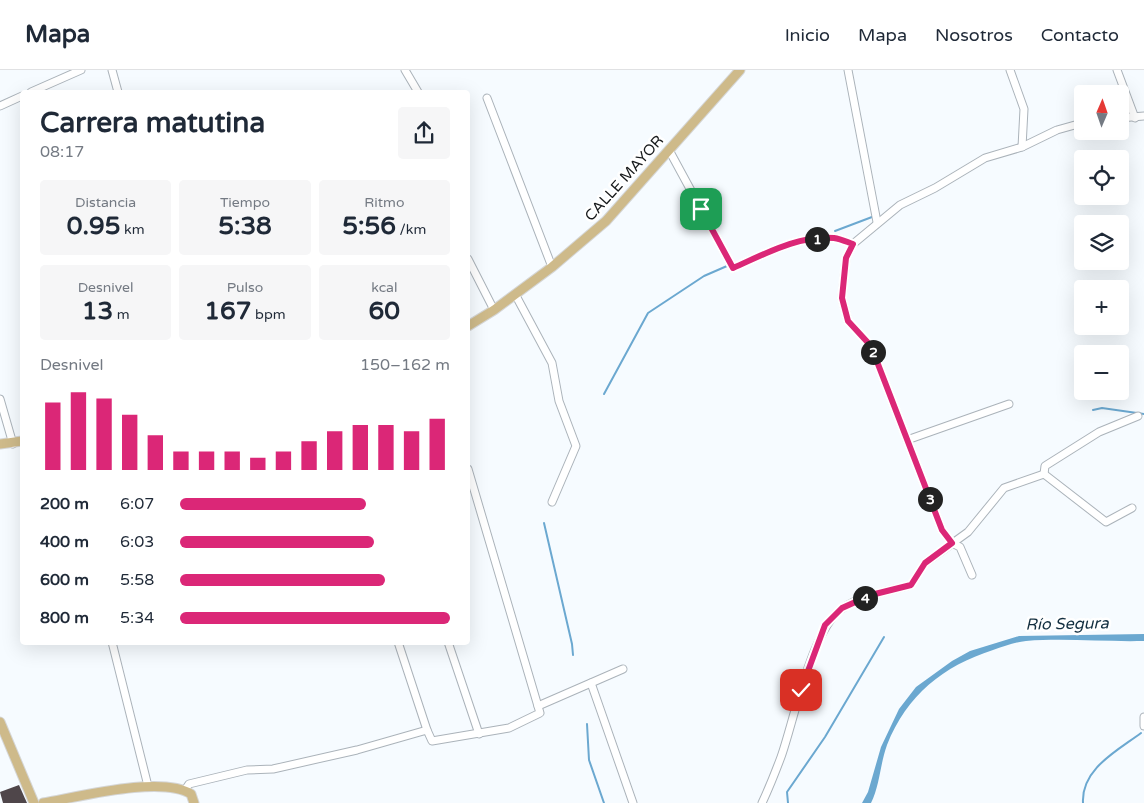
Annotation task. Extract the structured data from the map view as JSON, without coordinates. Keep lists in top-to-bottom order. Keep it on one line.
{"streets":{"main road":["CALLE MAYOR"]},"water":["Río Segura"],"north":"top","page":{"header":"Mapa","nav":["Inicio","Mapa","Nosotros","Contacto"],"map_buttons":["+","−"],"heading":["Carrera matutina","08:17"],"stats":[["Distancia","0.95 km"],["Tiempo","5:38"],["Ritmo","5:56 /km"],["Desnivel","13 m"],["Pulso","167 bpm"],["kcal","60"]],"pins":["1","2","3","4"],"chart":["Desnivel","150–162 m"],"list":[{"name":"200 m","note":"6:07"},{"name":"400 m","note":"6:03"},{"name":"600 m","note":"5:58"},{"name":"800 m","note":"5:34"}]}}
